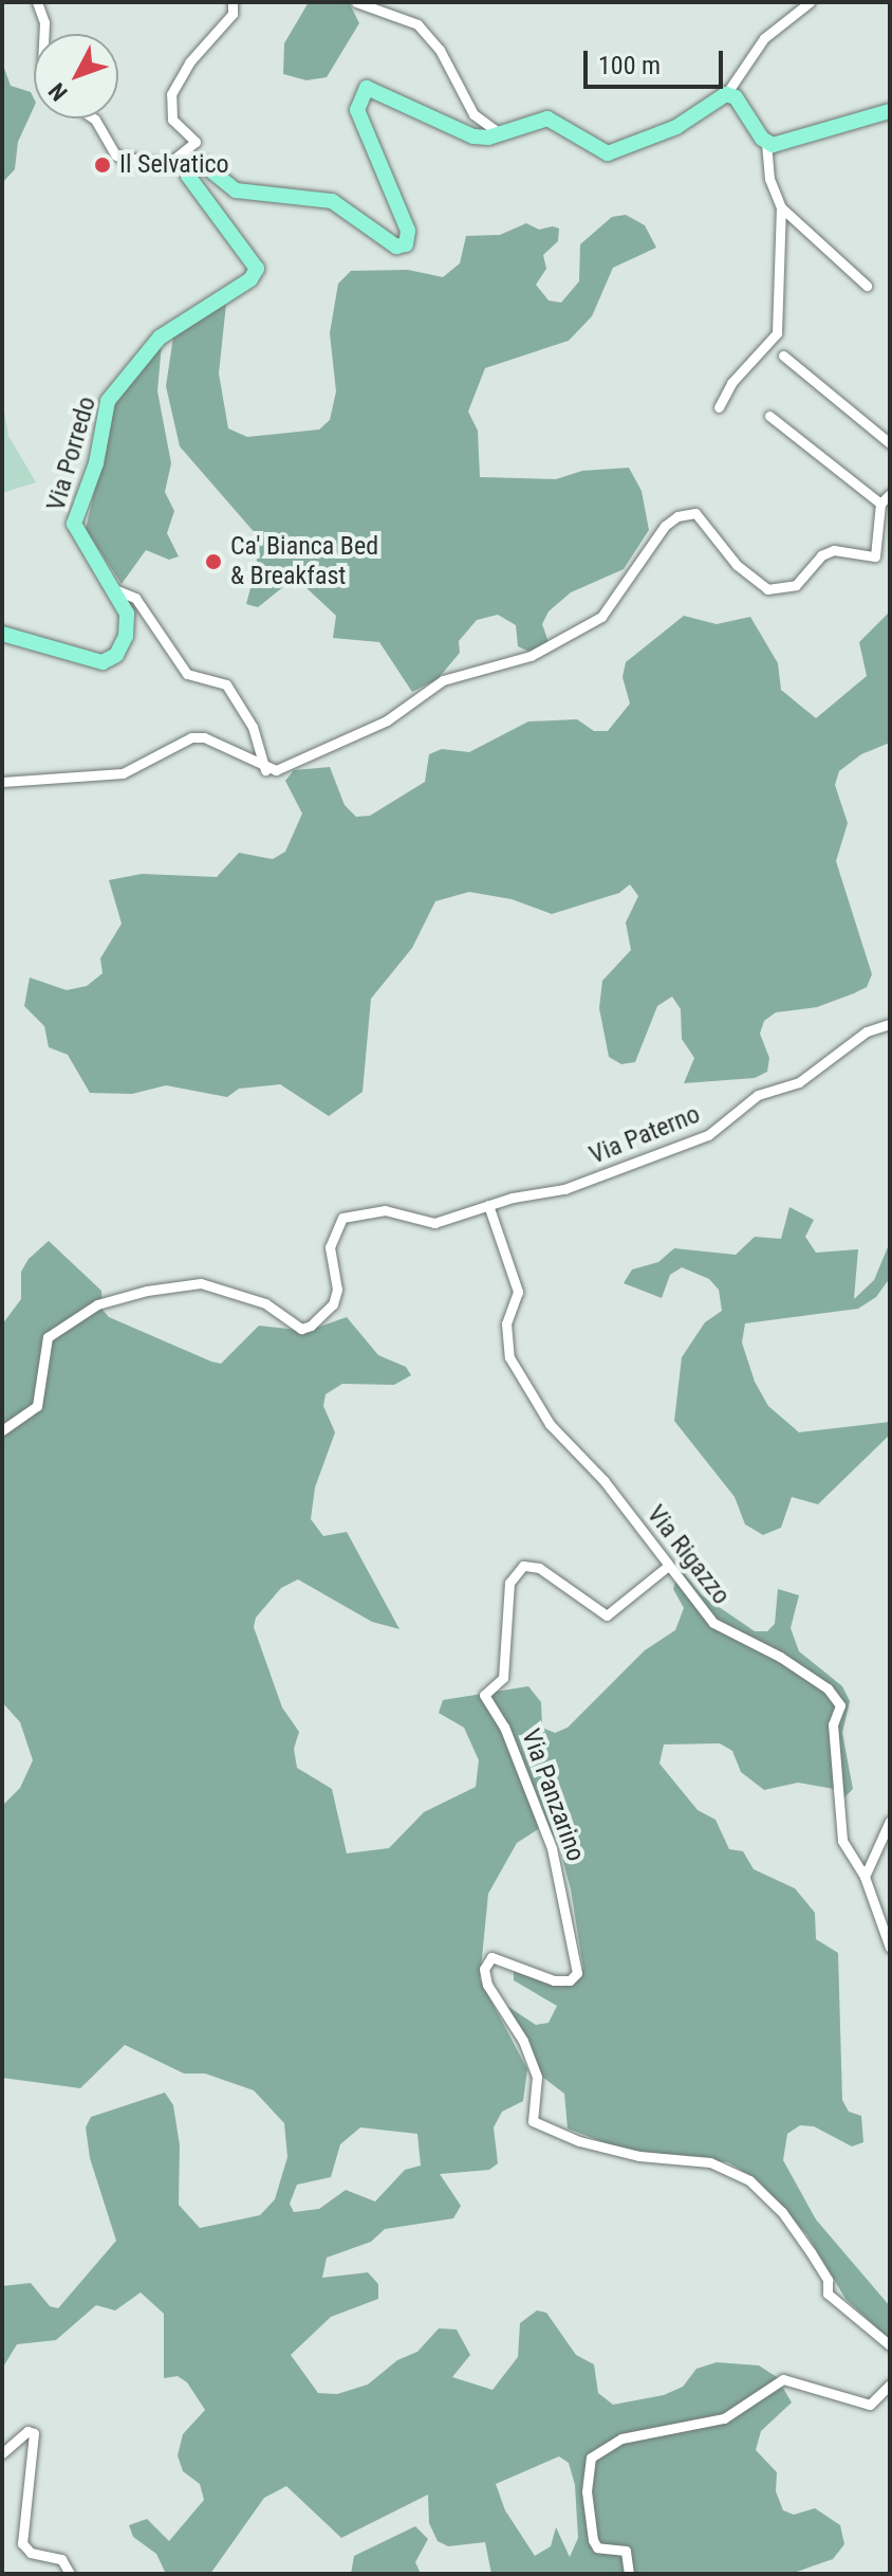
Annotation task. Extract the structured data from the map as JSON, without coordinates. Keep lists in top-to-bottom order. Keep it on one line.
{"streets":{"main road":["Via Porredo"],"street":["Via Paterno","Via Rigazzo","Via Panzarino"]},"crossings":[["Via Paterno","Via Rigazzo"],["Via Rigazzo","Via Panzarino"]],"places":["Il Selvatico","Ca' Bianca Bed & Breakfast"],"scale_bar":"100 m","north":"bottom left"}
